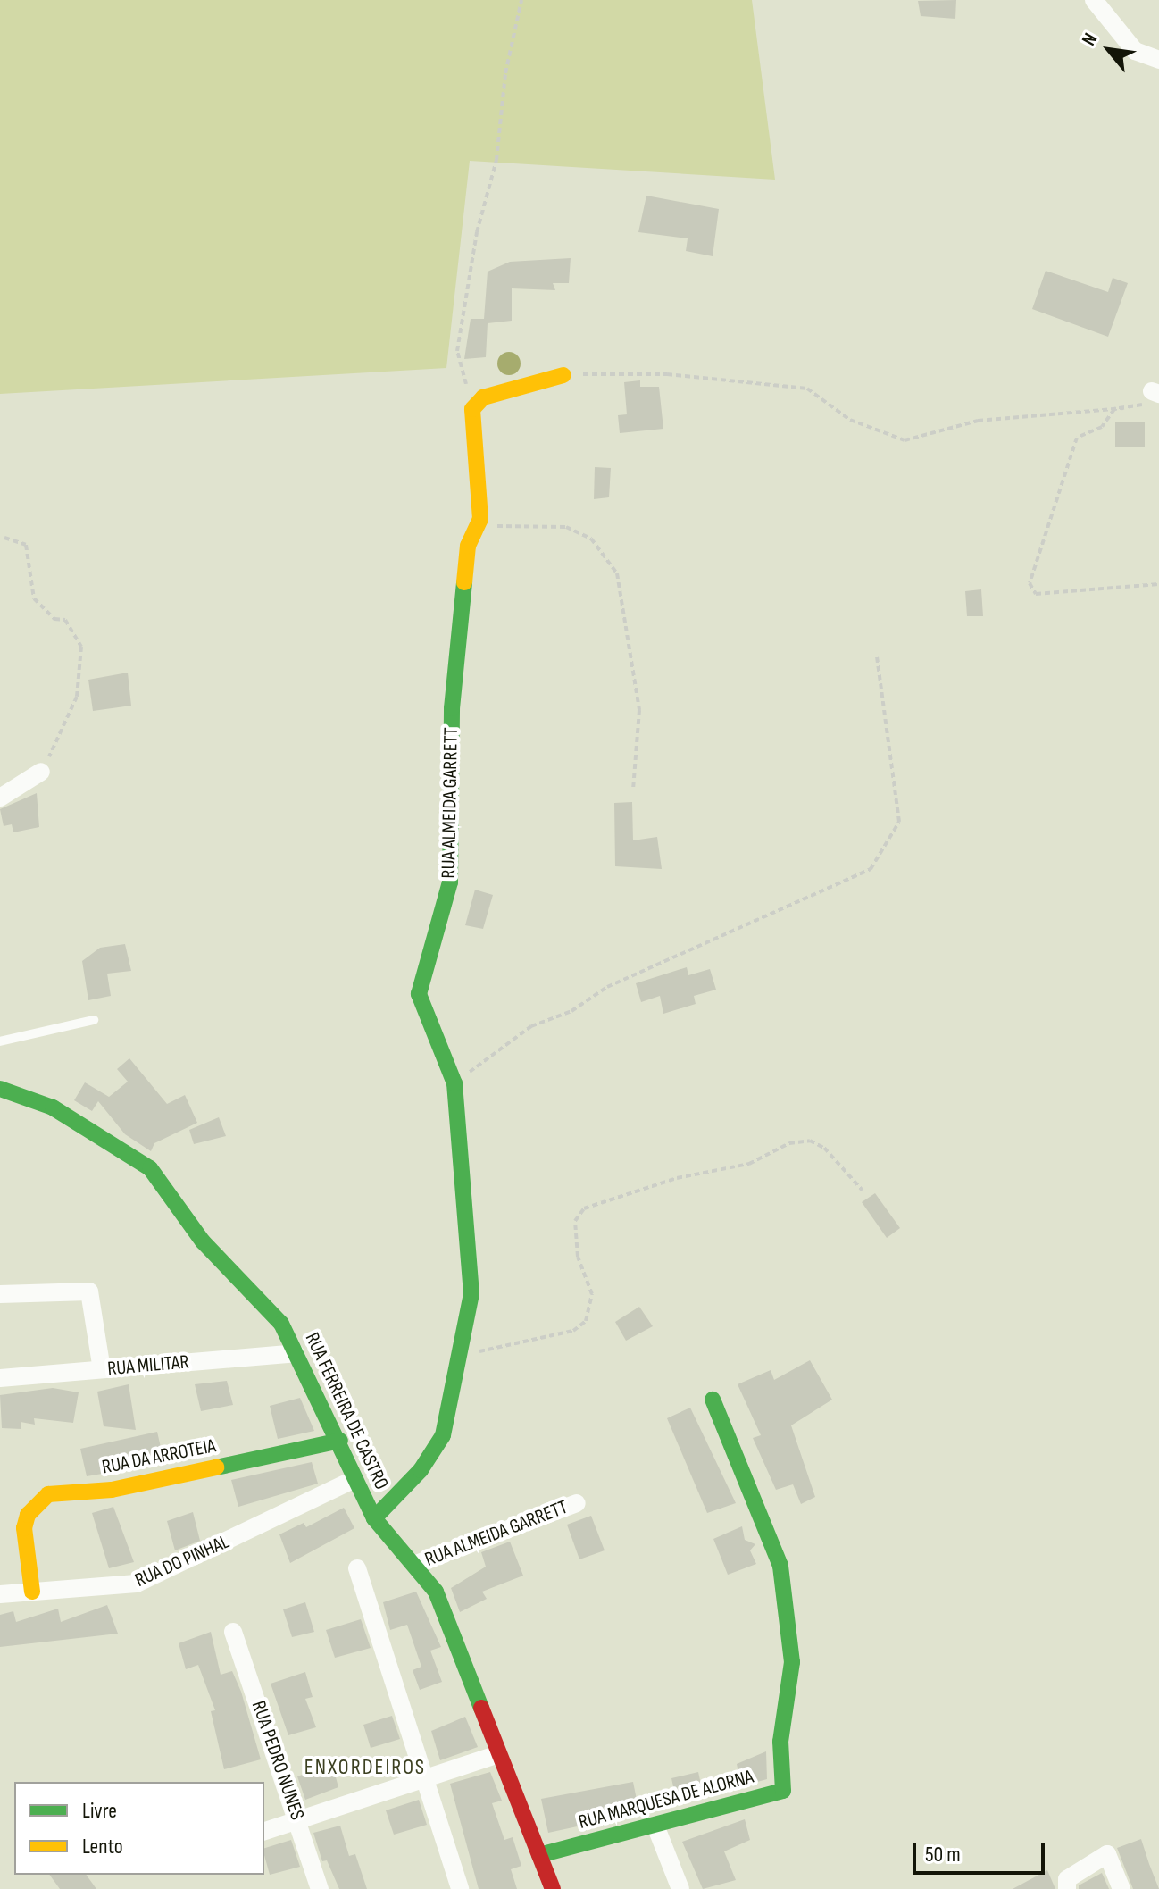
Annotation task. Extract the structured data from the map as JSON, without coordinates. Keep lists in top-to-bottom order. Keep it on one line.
{"streets":{"street":["RUA ALMEIDA GARRETT","RUA MILITAR","RUA FERREIRA DE CASTRO","RUA DA ARROTEIA","RUA DO PINHAL","RUA PEDRO NUNES","RUA MARQUESA DE ALORNA"]},"crossings":[["RUA ALMEIDA GARRETT","RUA FERREIRA DE CASTRO"],["RUA MILITAR","RUA FERREIRA DE CASTRO"],["RUA FERREIRA DE CASTRO","RUA DA ARROTEIA"],["RUA FERREIRA DE CASTRO","RUA DO PINHAL"],["RUA FERREIRA DE CASTRO","RUA MARQUESA DE ALORNA"],["RUA DA ARROTEIA","RUA DO PINHAL"]],"districts":["ENXORDEIROS"],"legend":["Livre","Lento"],"scale_bar":"50 m","north":"top left"}
